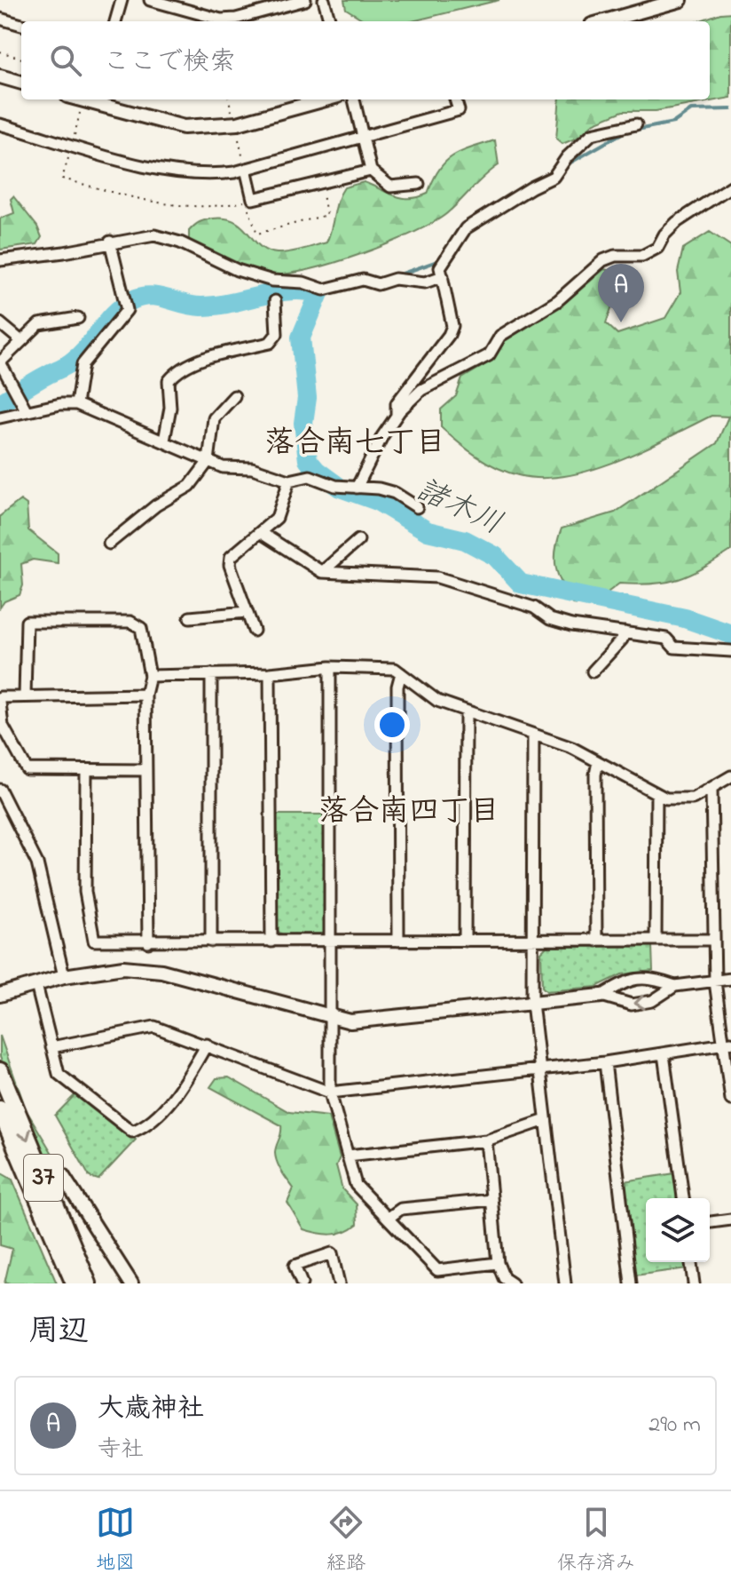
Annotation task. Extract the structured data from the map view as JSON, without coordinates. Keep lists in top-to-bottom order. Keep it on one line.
{"streets":{"main road":["37"]},"districts":["落合南七丁目","落合南四丁目"],"water":["諸木川"],"page":{"search":"ここで検索","pins":"A","heading":"周辺","list":[{"mark":"A","name":"大歳神社","note":"寺社","value":"290 m"}],"nav":["地図","経路","保存済み"]}}
